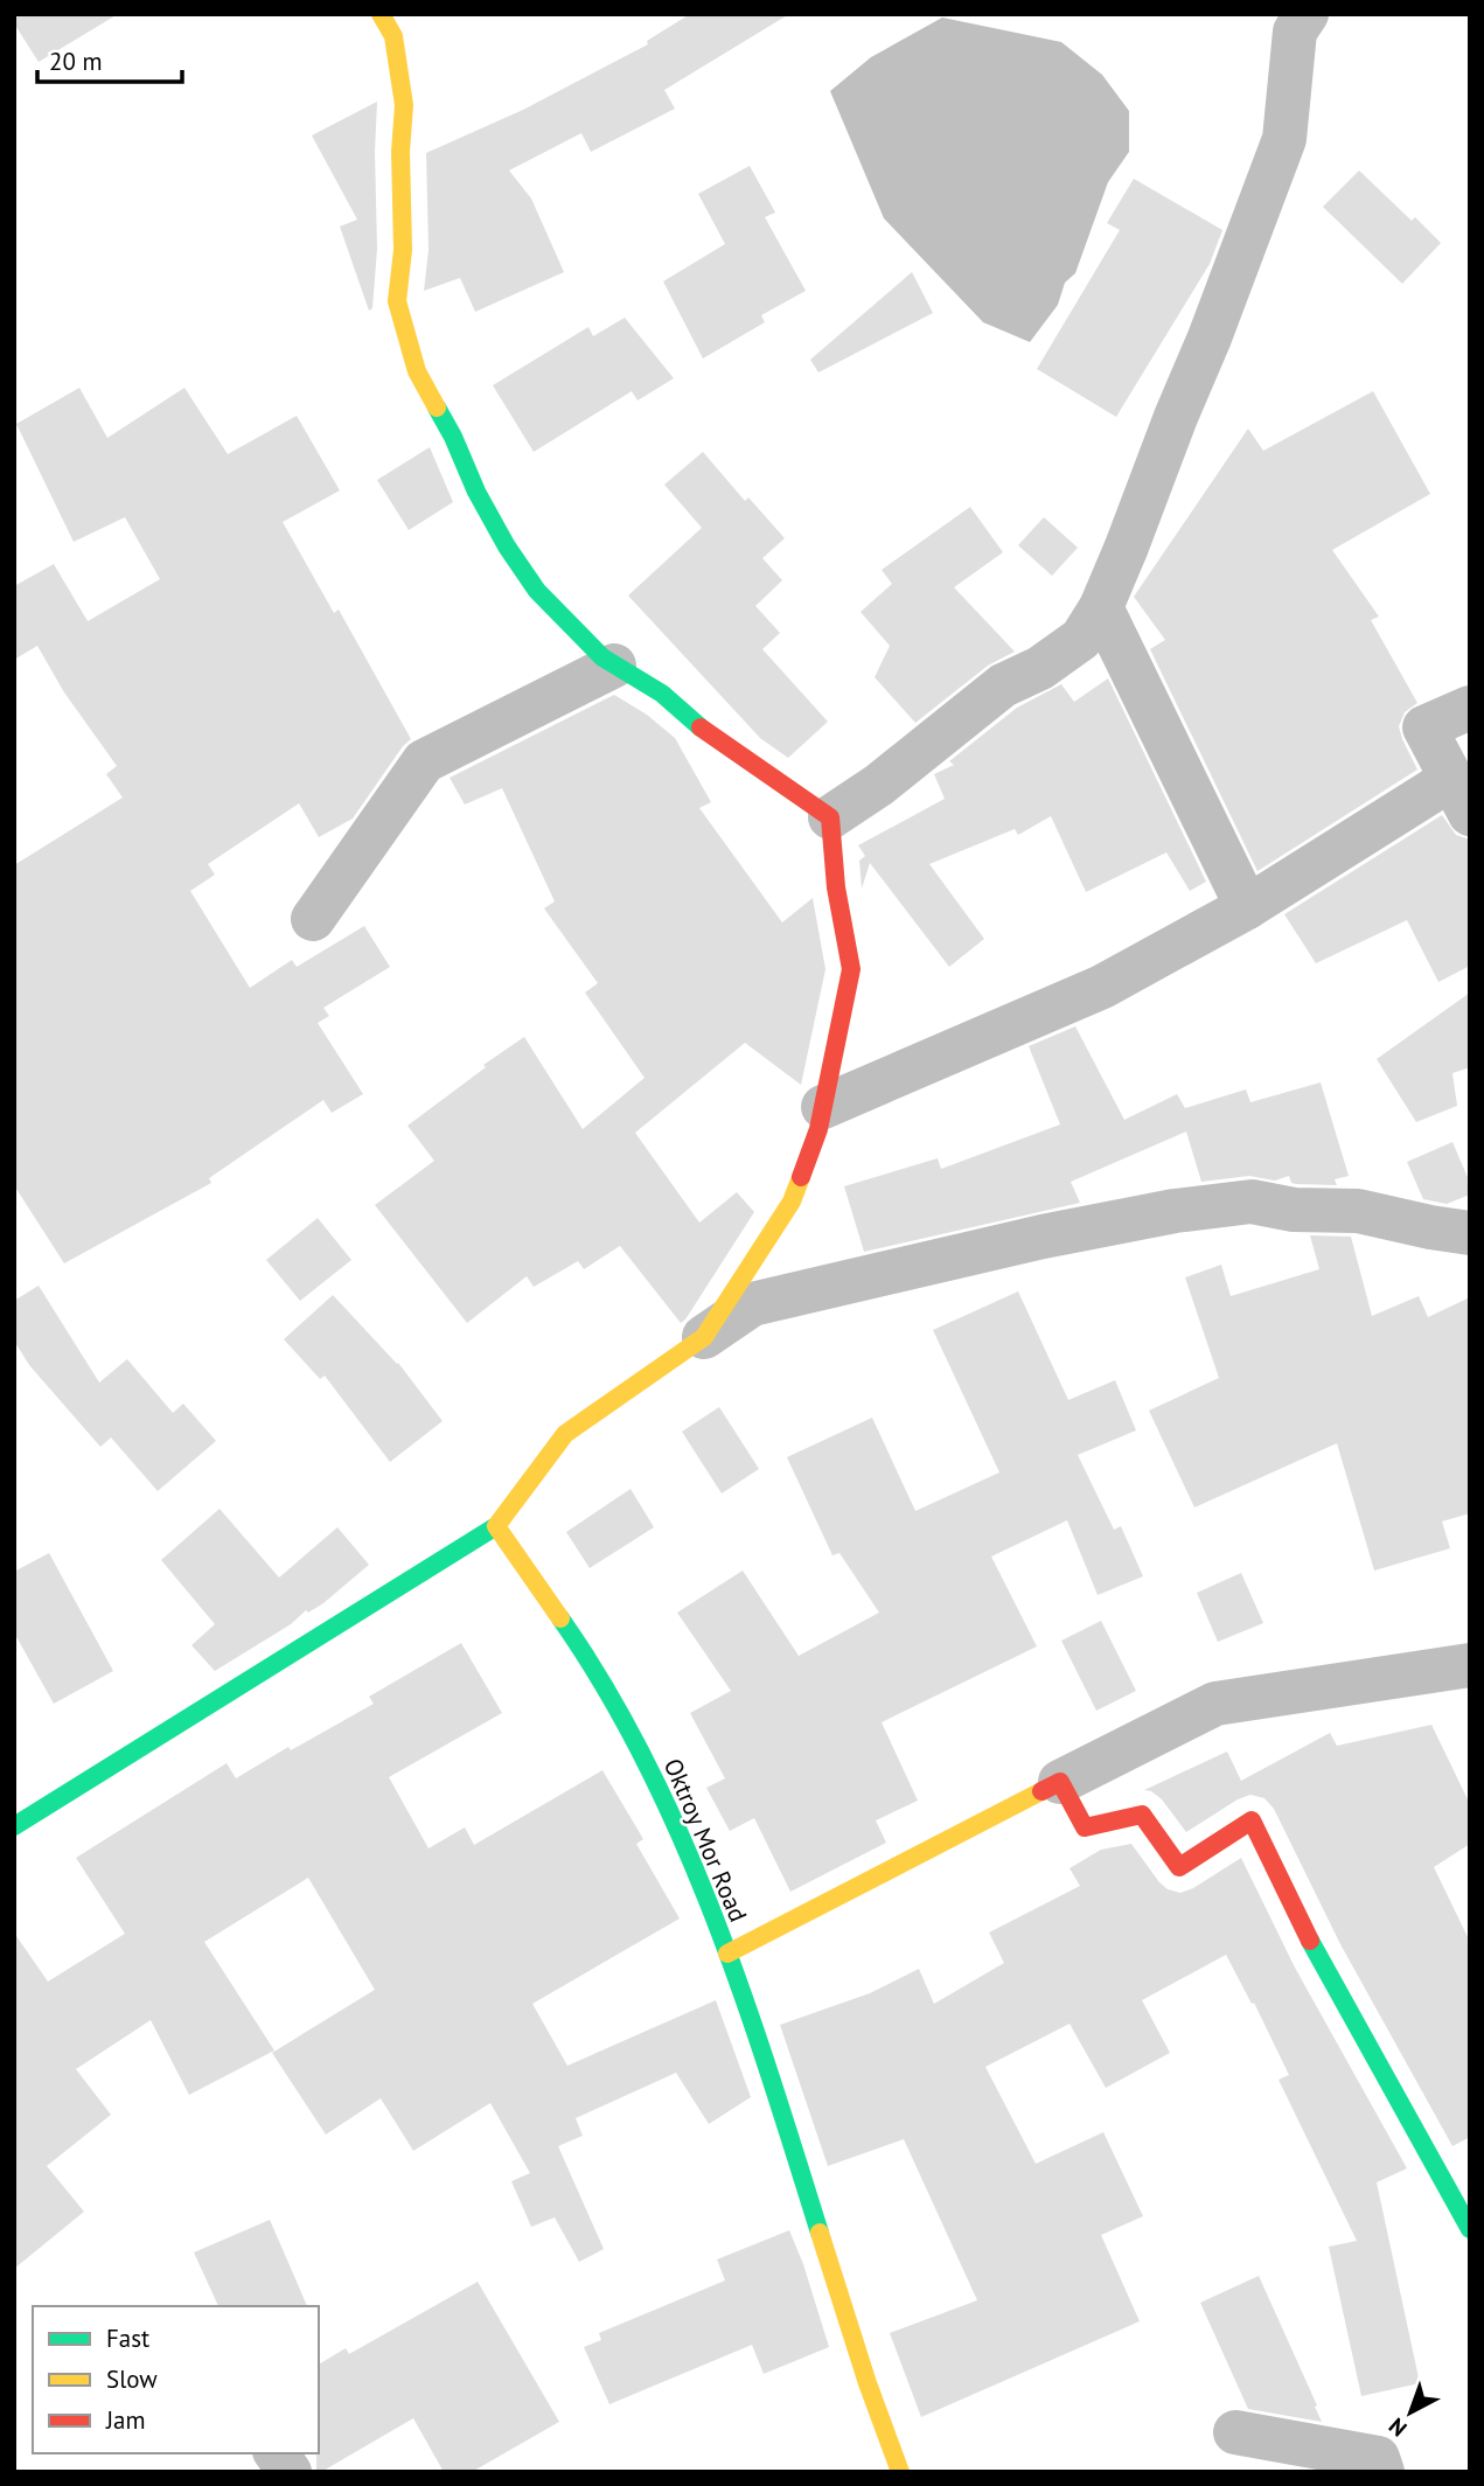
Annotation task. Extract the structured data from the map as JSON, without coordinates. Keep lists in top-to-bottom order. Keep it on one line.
{"streets":{"street":["Oktroy Mor Road"]},"legend":["Fast","Slow","Jam"],"scale_bar":"20 m","north":"bottom left"}
